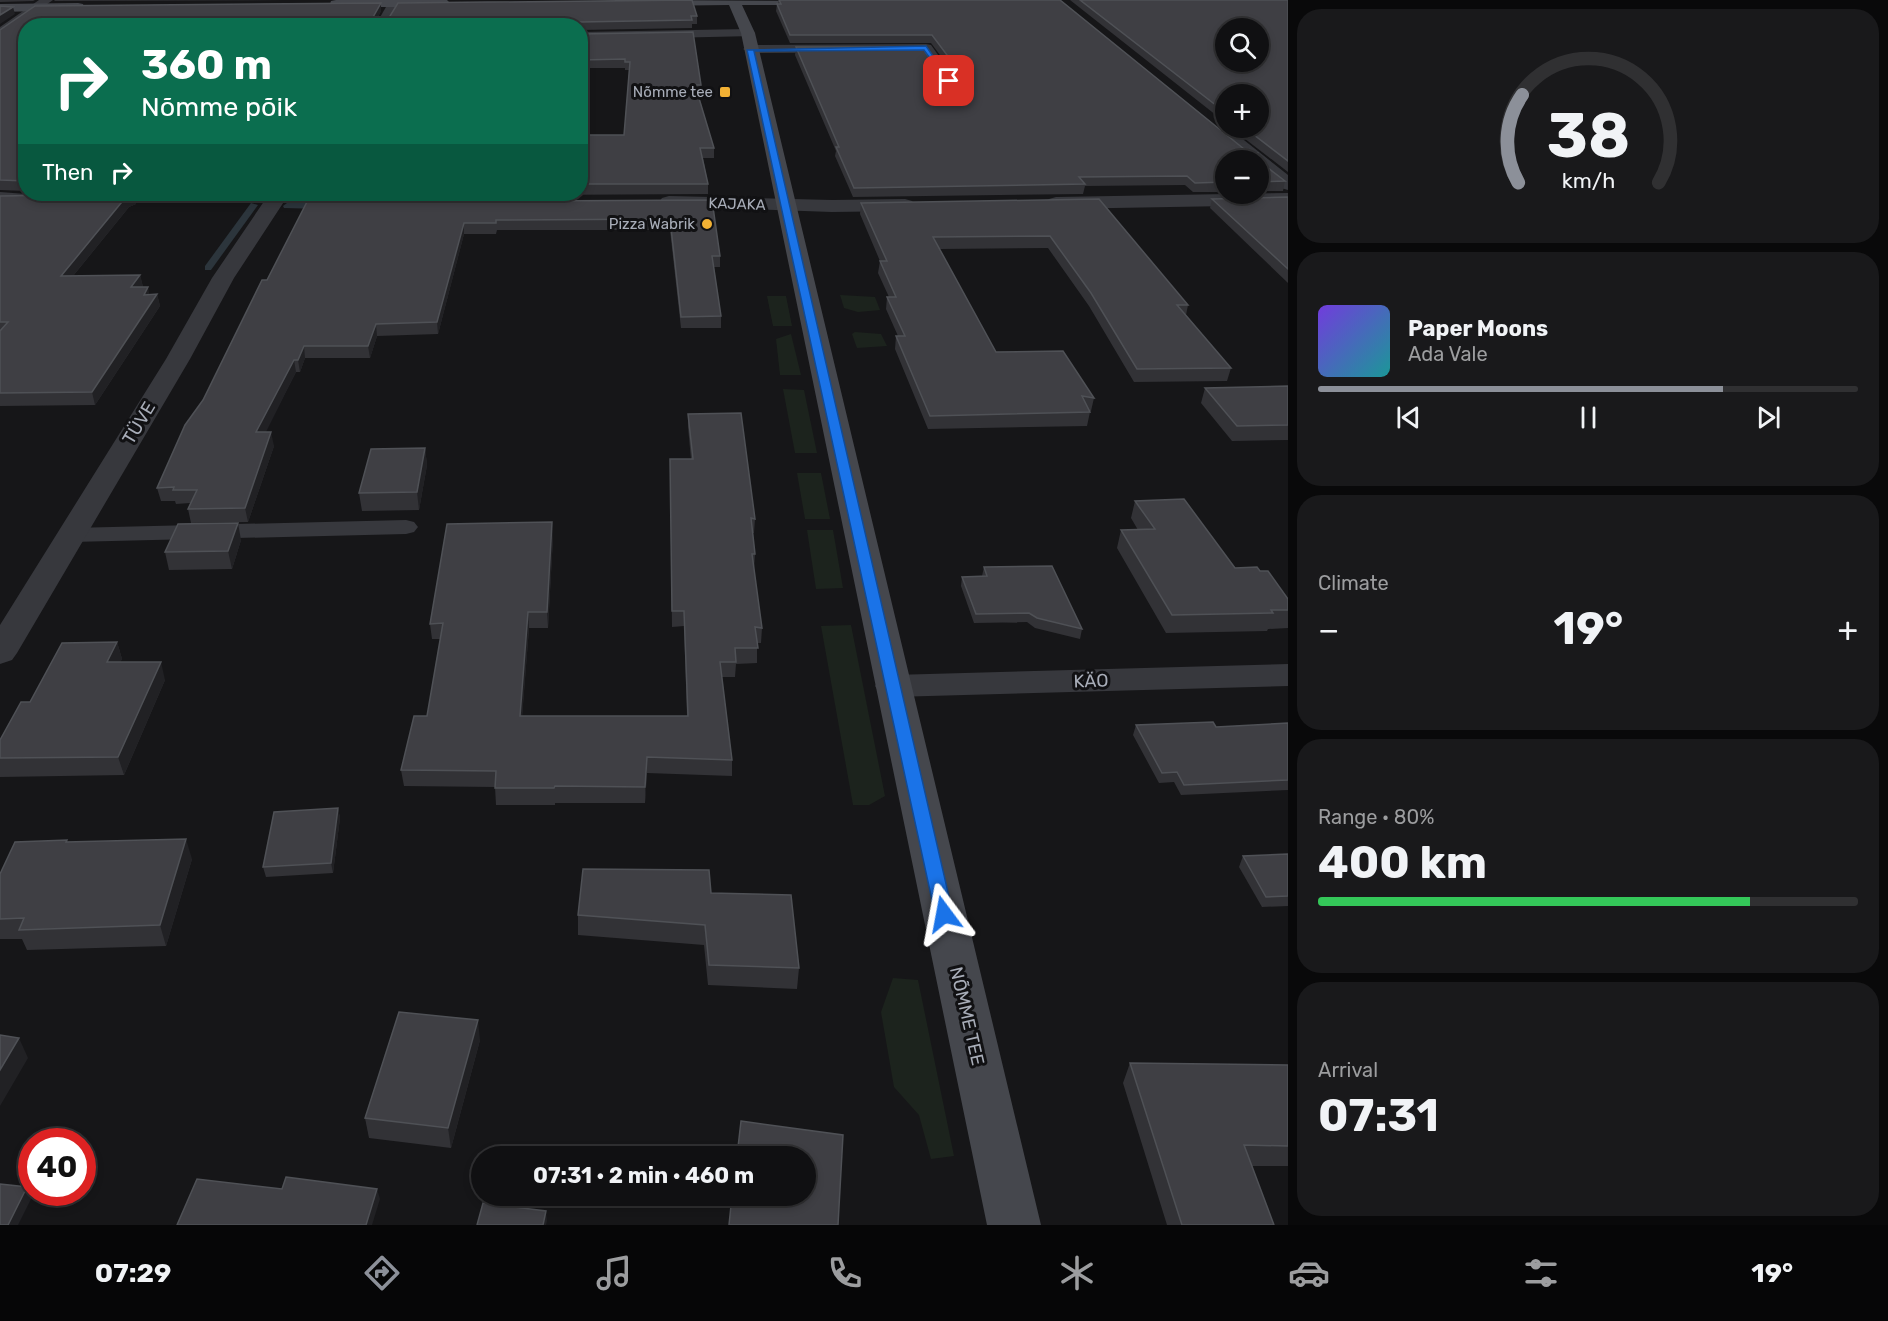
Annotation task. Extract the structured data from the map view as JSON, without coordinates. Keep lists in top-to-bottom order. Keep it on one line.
{"streets":{"street":["KAJAKA","TÜVE","KÄO","NÕMME TEE"]},"crossings":[["KAJAKA","NÕMME TEE"],["KÄO","NÕMME TEE"]],"places":{"transit":["Nõmme tee"],"other":["Pizza Wabrik"]},"page":{"map_buttons":["+","−"],"turn":["360 m","Nõmme põik"],"then":"Then","song":["Paper Moons","Ada Vale"],"tile":["Climate",["Range · 80%","400 km"],["Arrival","07:31"]],"heat":["−","19°","+"],"limit":"40","trip":"07:31 · 2 min · 460 m","tabs":["07:29","19°"],"gauge":["38","km/h"]}}
